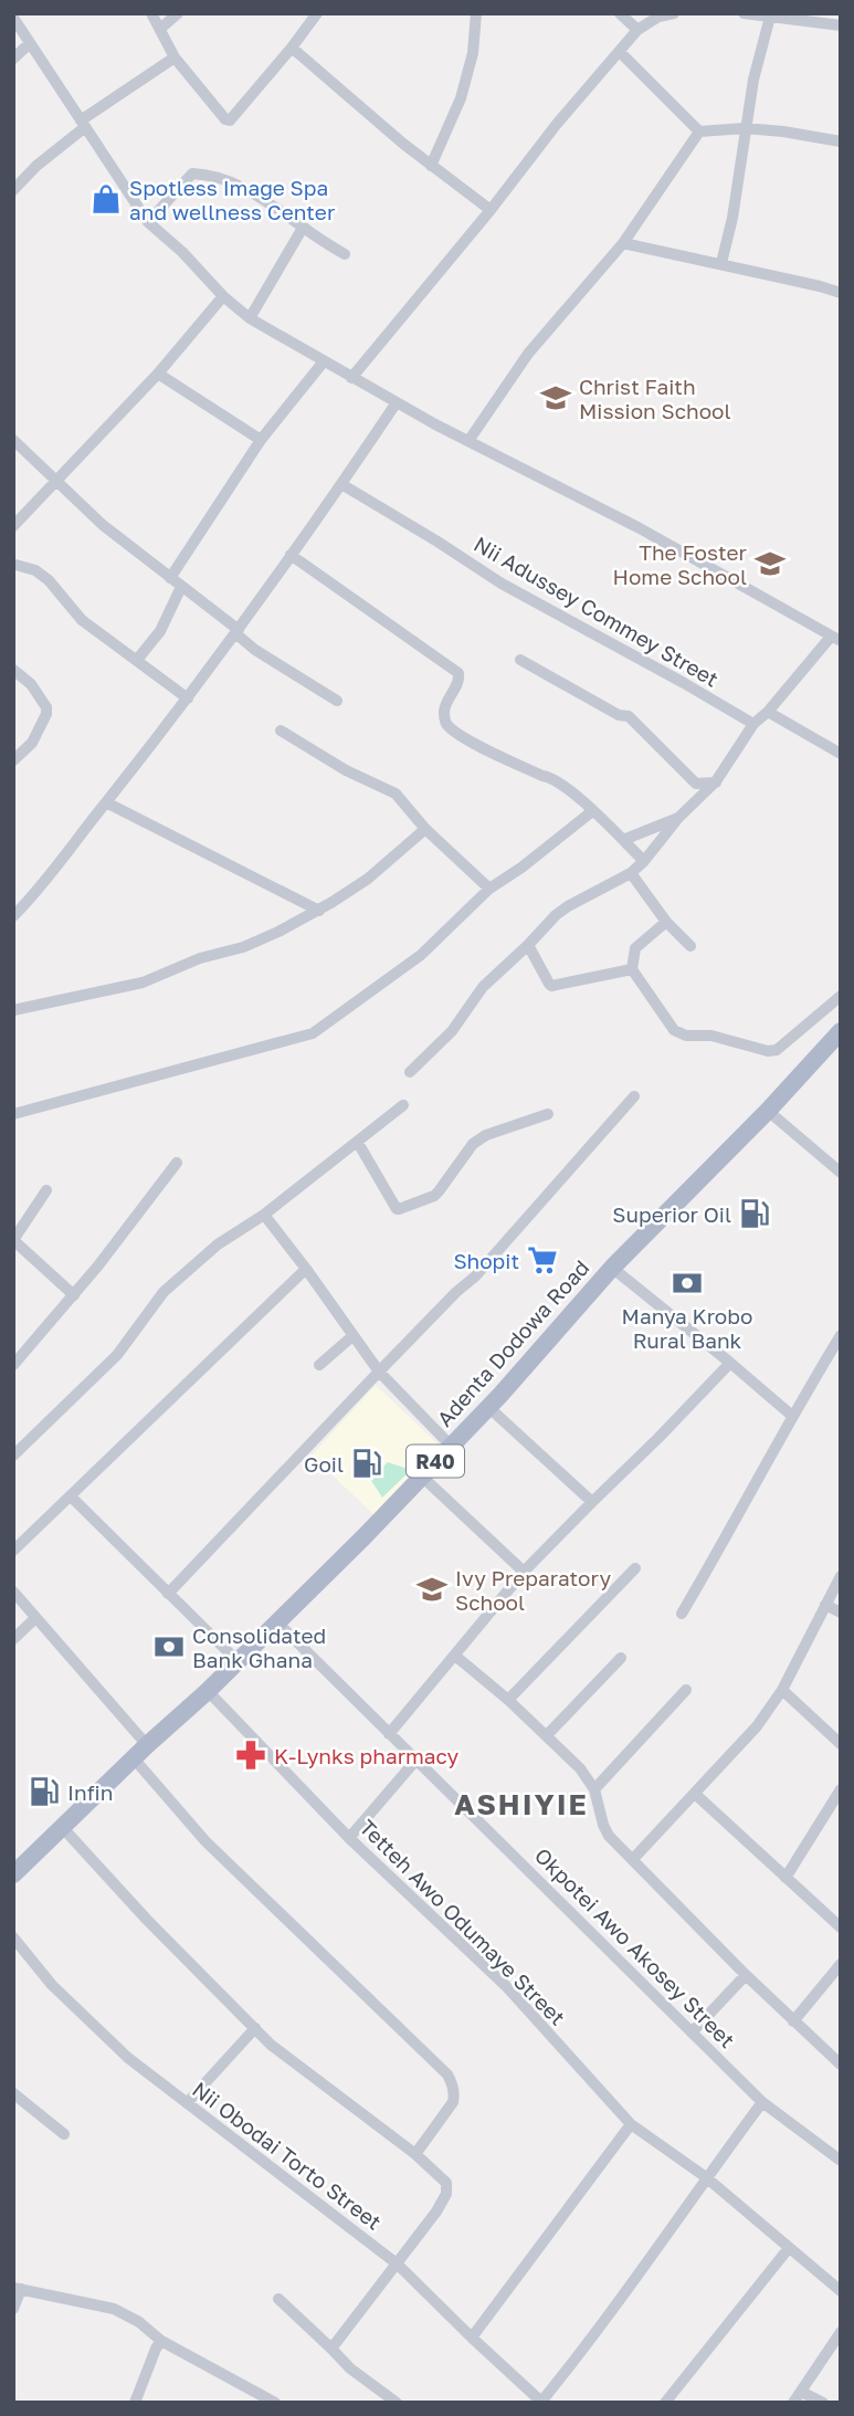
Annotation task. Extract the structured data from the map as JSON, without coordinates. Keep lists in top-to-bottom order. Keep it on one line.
{"streets":{"main road":["Adenta Dodowa Road","R40"],"street":["Nii Adussey Commey Street","Tetteh Awo Odumaye Street","Okpotei Awo Akosey Street","Nii Obodai Torto Street"]},"crossings":[["Adenta Dodowa Road","Tetteh Awo Odumaye Street"],["Adenta Dodowa Road","Okpotei Awo Akosey Street"]],"districts":["ASHIYIE"],"places":{"shop":["Spotless Image Spa and wellness Center"],"school or university":["Christ Faith Mission School","The Foster Home School","Ivy Preparatory School"],"fuel station":["Superior Oil","Goil","Infin"],"supermarket":["Shopit"],"bank":["Manya Krobo Rural Bank","Consolidated Bank Ghana"],"pharmacy":["K-Lynks pharmacy"]}}
